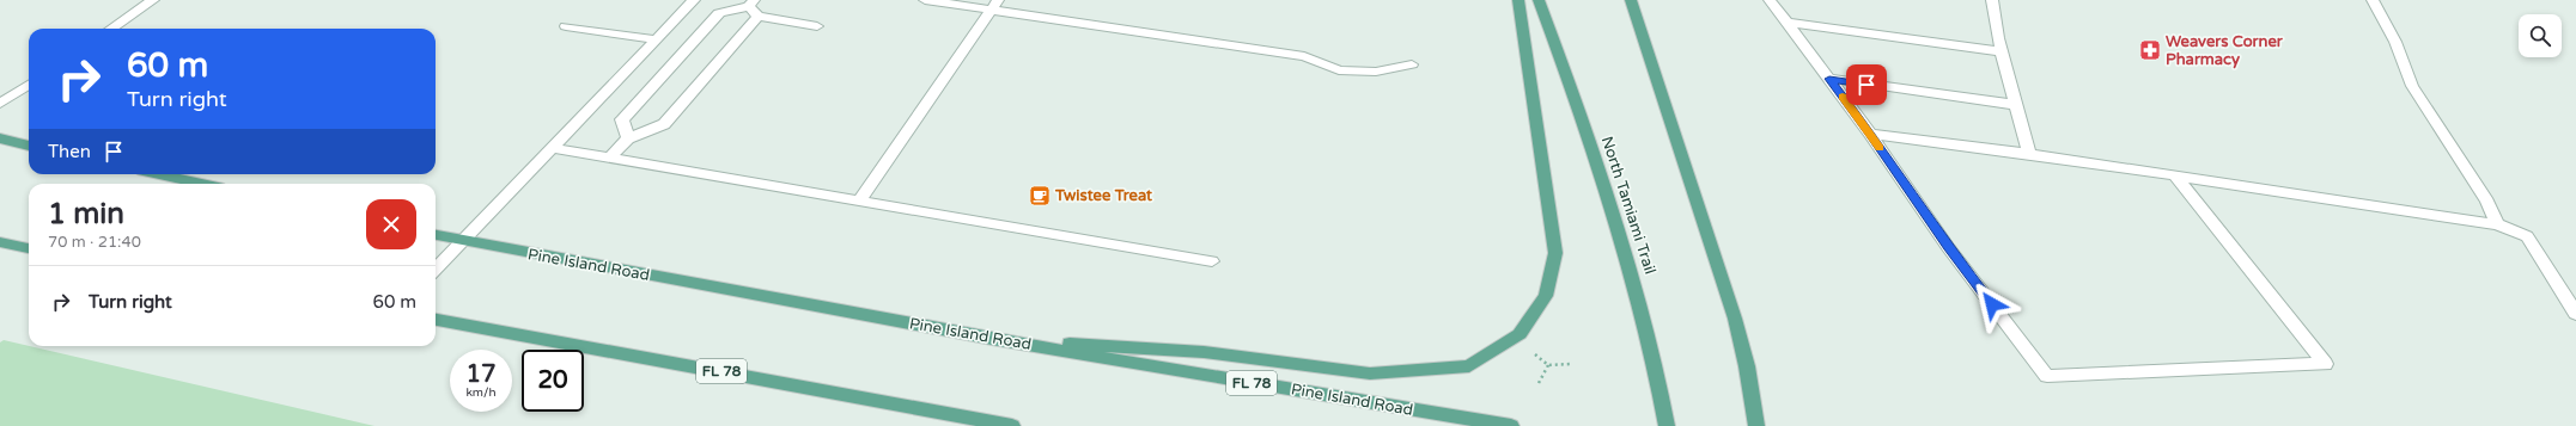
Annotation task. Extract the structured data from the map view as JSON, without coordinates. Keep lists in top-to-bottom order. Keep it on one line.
{"streets":{"main road":["North Tamiami Trail","Pine Island Road","FL 78"]},"places":{"pharmacy":["Weavers Corner Pharmacy"],"cafe":["Twistee Treat"]},"page":{"turn":["60 m","Turn right"],"then":"Then","heading":["1 min","70 m · 21:40"],"list":[{"name":"Turn right","value":"60 m"}],"speed":"17 km/h","limit":"20"}}
